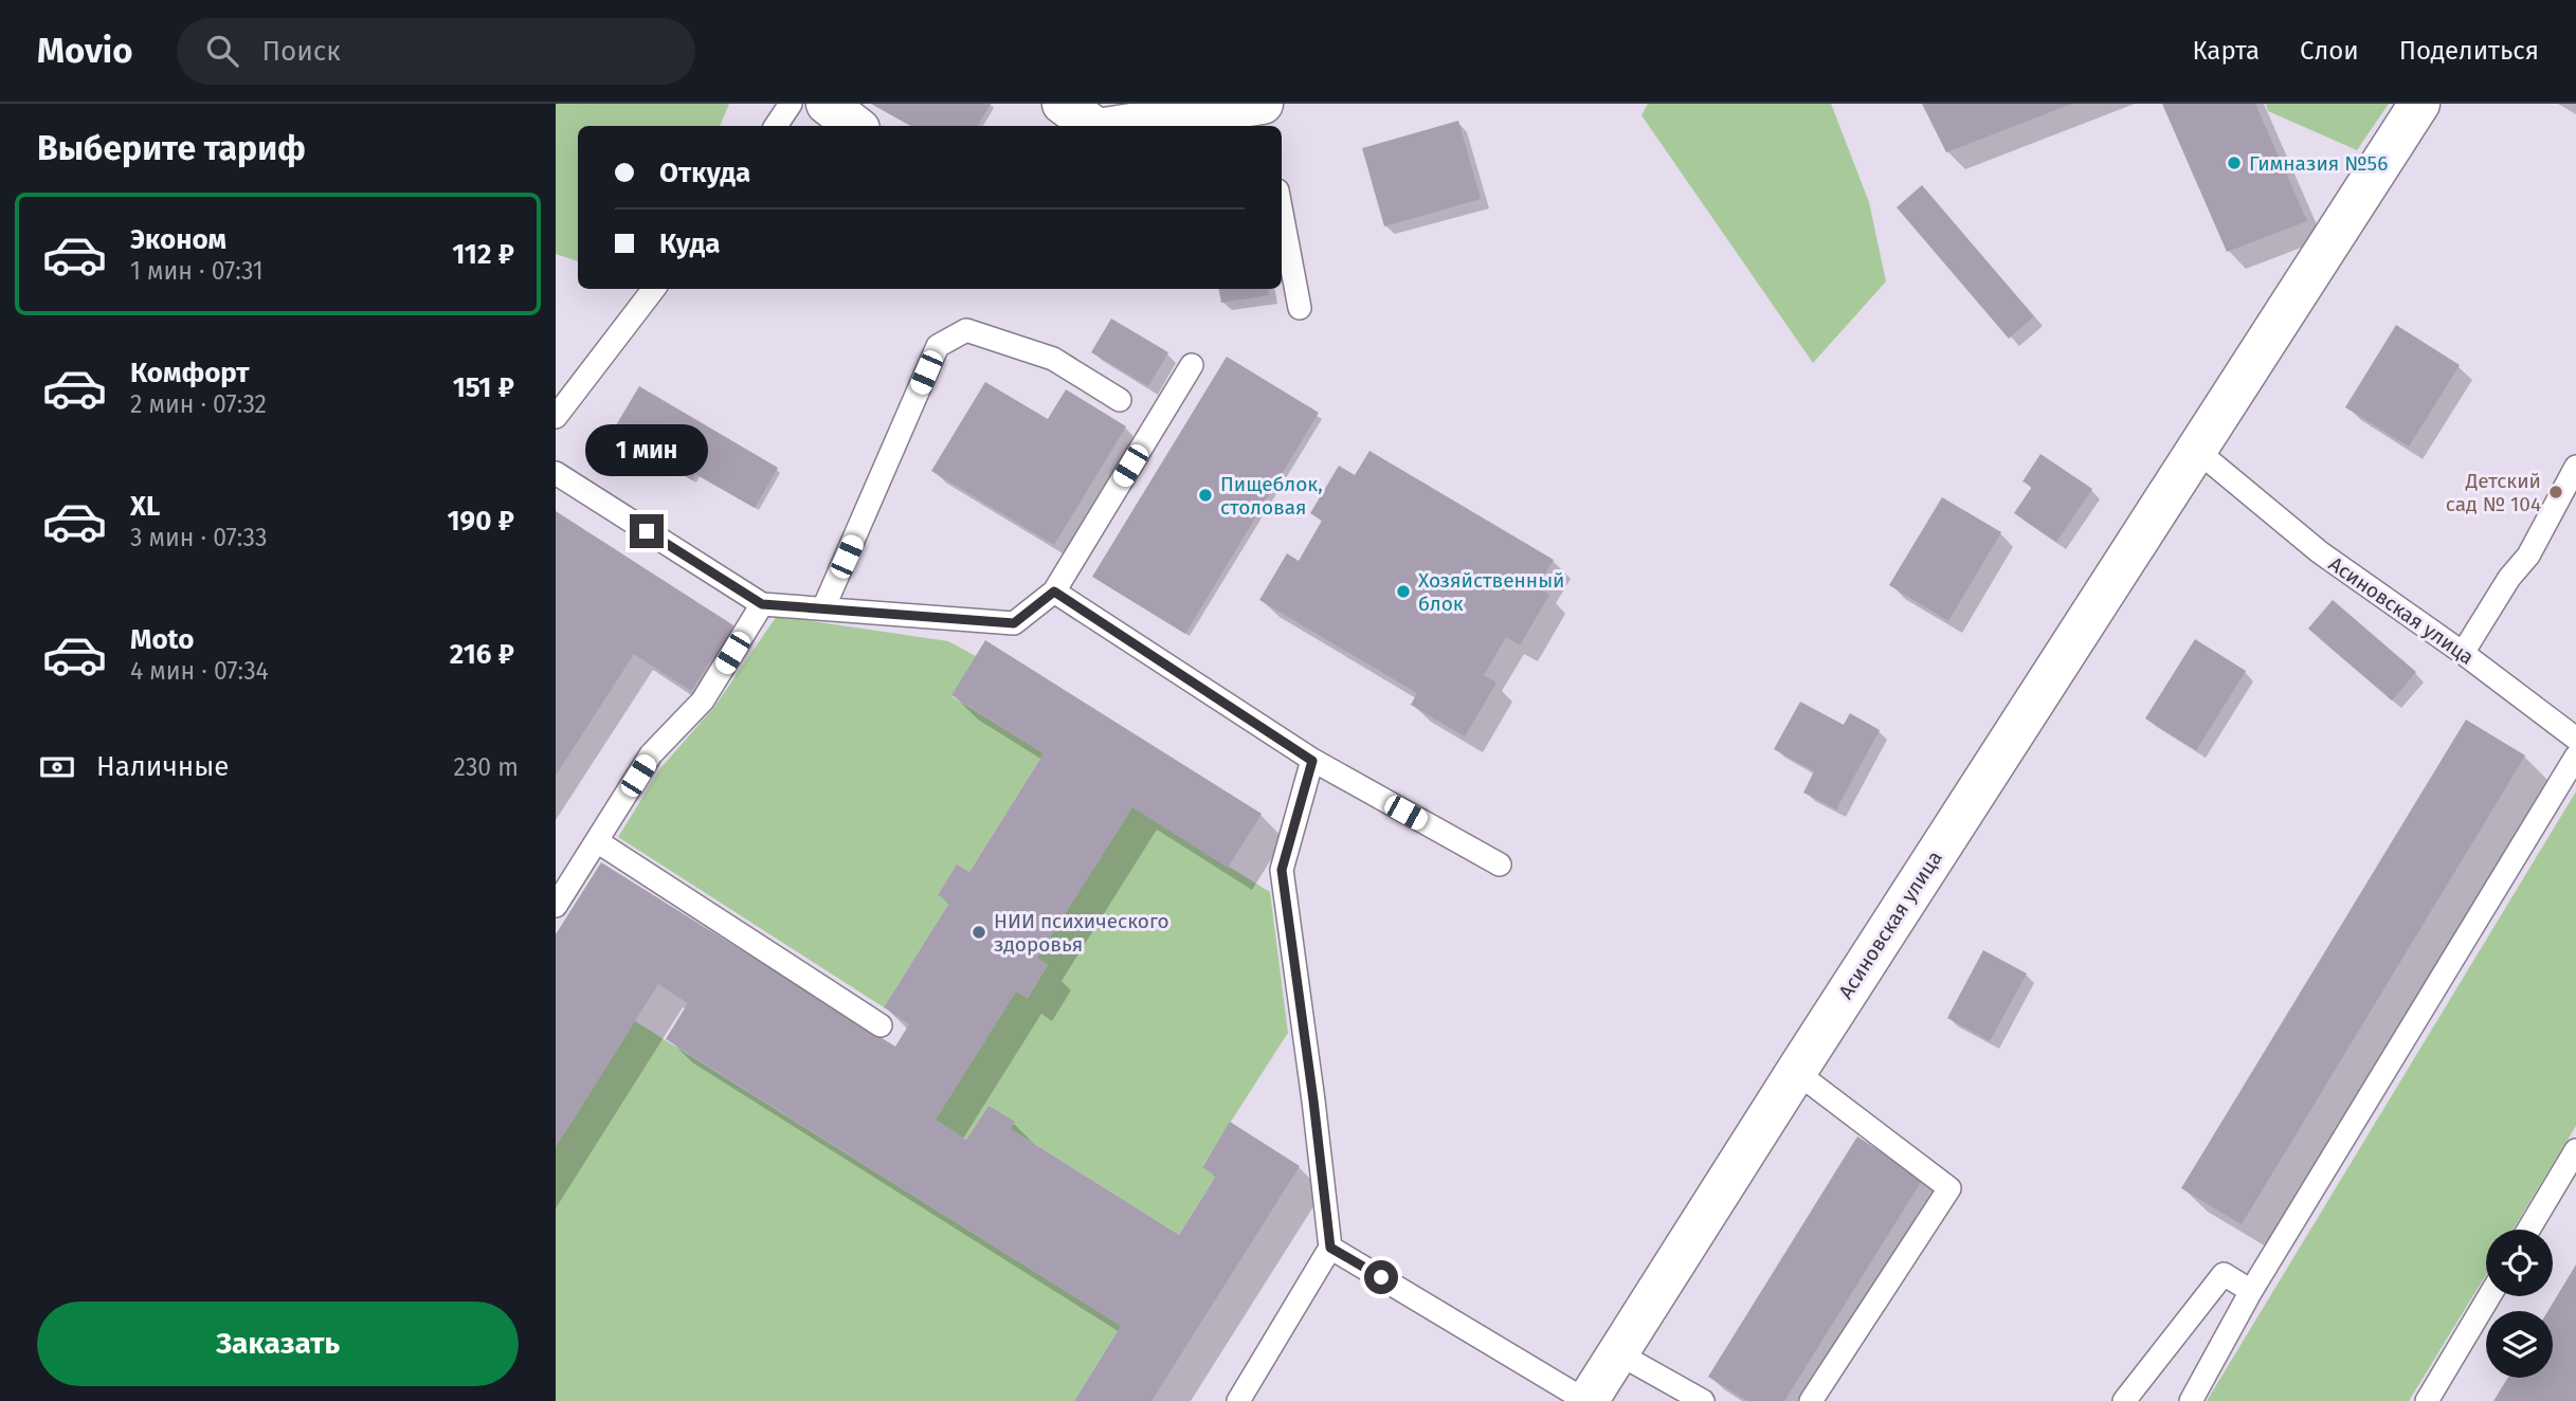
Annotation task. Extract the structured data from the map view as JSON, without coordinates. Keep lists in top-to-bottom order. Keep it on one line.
{"streets":{"street":["Асиновская улица"]},"places":["Гимназия №56","Детский сад № 104","Пищеблок, столовая","Хозяйственный блок","НИИ психического здоровья"],"page":{"header":"Movio","search":"Поиск","nav":["Карта","Слои","Поделиться"],"heading":"Выберите тариф","banner":["Откуда","Куда"],"list":[{"name":"Эконом","note":"1 мин · 07:31","value":"112 ₽"},{"name":"Комфорт","note":"2 мин · 07:32","value":"151 ₽"},{"name":"XL","note":"3 мин · 07:33","value":"190 ₽"},{"name":"Moto","note":"4 мин · 07:34","value":"216 ₽"}],"bubble":"1 мин","pay":["Наличные","230 m"],"buttons":"Заказать"}}
